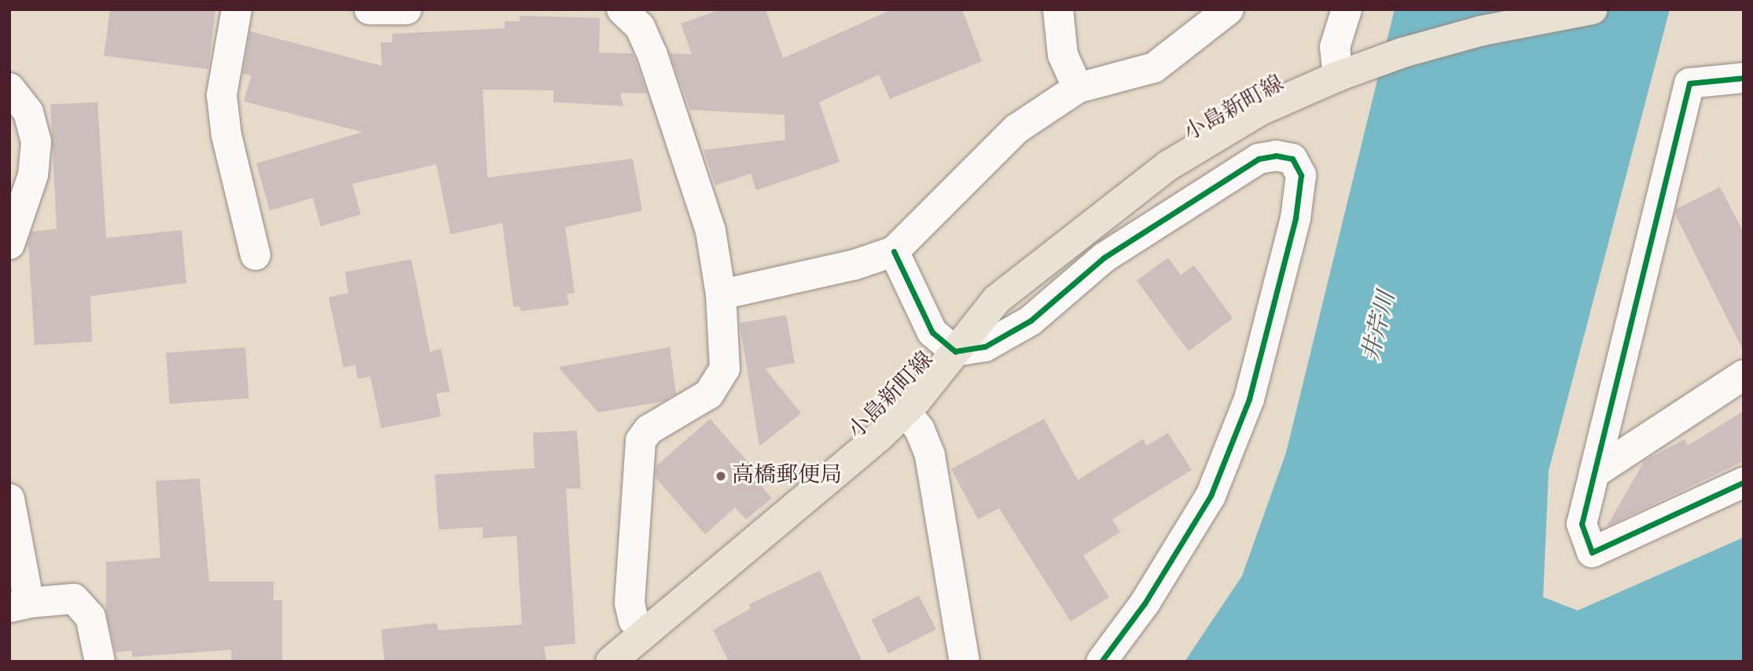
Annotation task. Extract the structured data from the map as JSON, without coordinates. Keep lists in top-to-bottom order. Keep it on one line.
{"streets":{"main road":["小島新町線"]},"water":["井芹川"],"places":["高橋郵便局"]}
